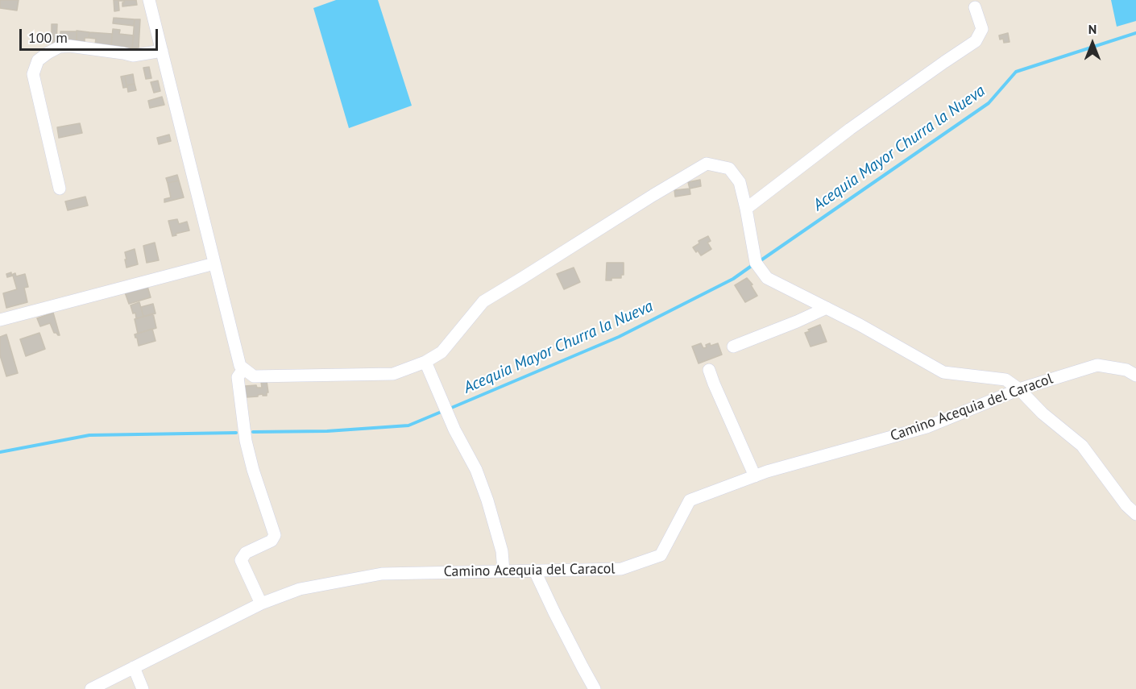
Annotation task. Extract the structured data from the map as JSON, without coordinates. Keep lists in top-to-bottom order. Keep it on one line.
{"streets":{"street":["Camino Acequia del Caracol"]},"water":["Acequia Mayor Churra la Nueva"],"scale_bar":"100 m","north":"top"}
